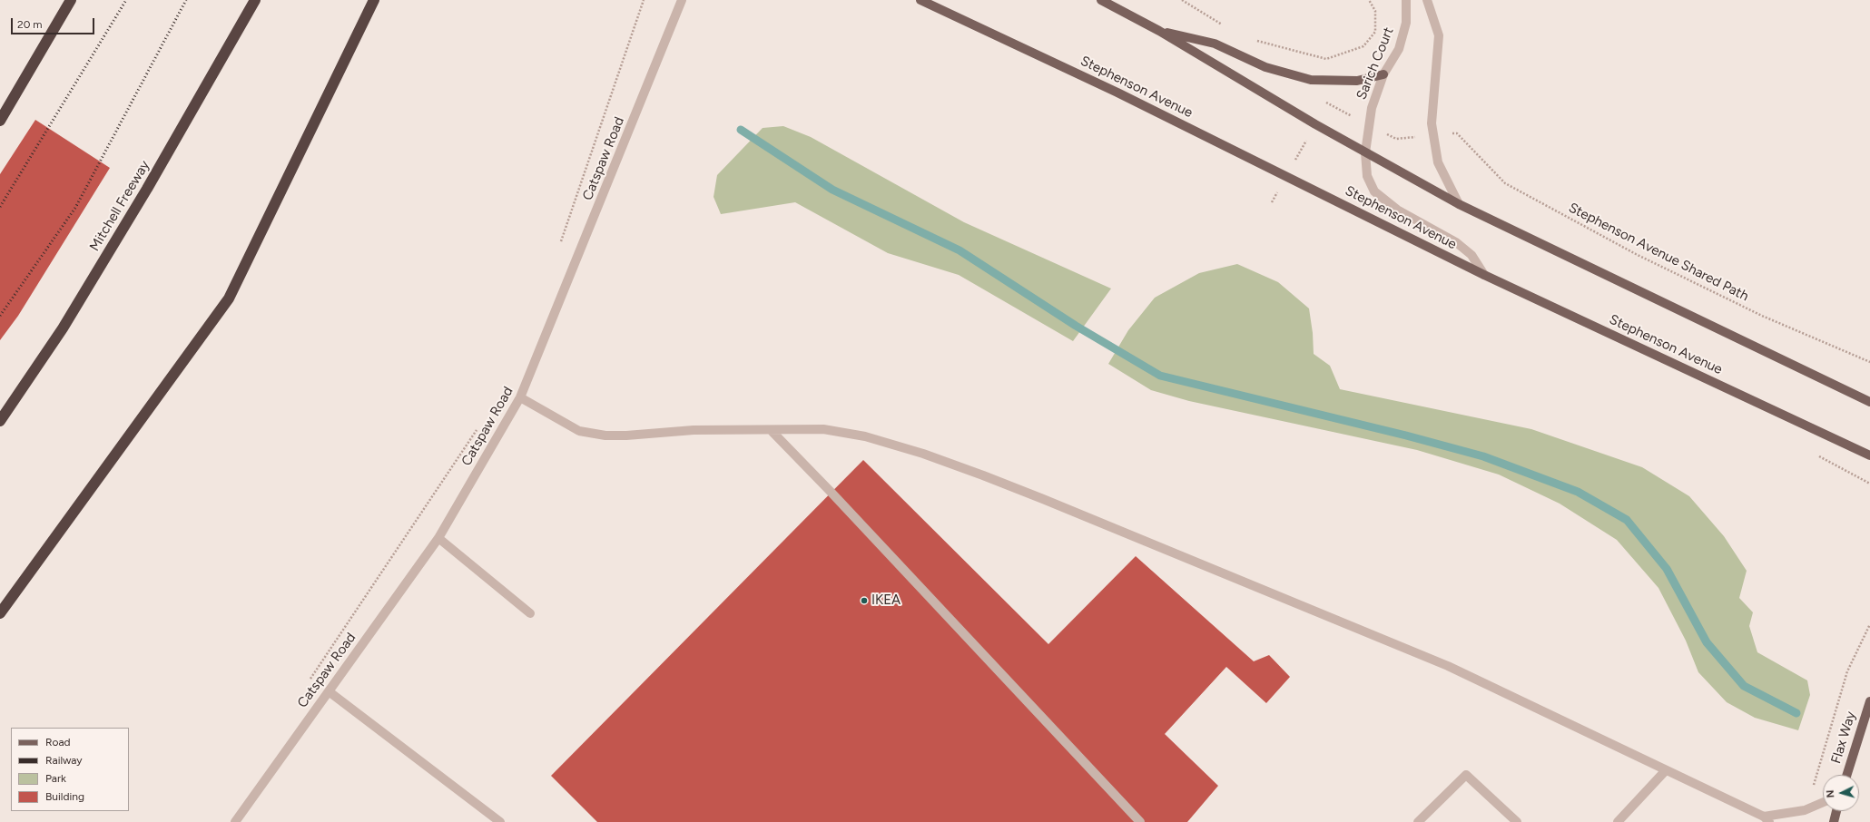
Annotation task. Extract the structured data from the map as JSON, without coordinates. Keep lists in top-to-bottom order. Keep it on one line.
{"streets":{"highway":["Mitchell Freeway"],"main road":["Stephenson Avenue","Flax Way"],"street":["Sarich Court","Catspaw Road"],"path":["Stephenson Avenue Shared Path"]},"crossings":[["Sarich Court","Stephenson Avenue"]],"places":["IKEA"],"legend":["Road","Railway","Park","Building"],"scale_bar":"20 m","north":"left"}
